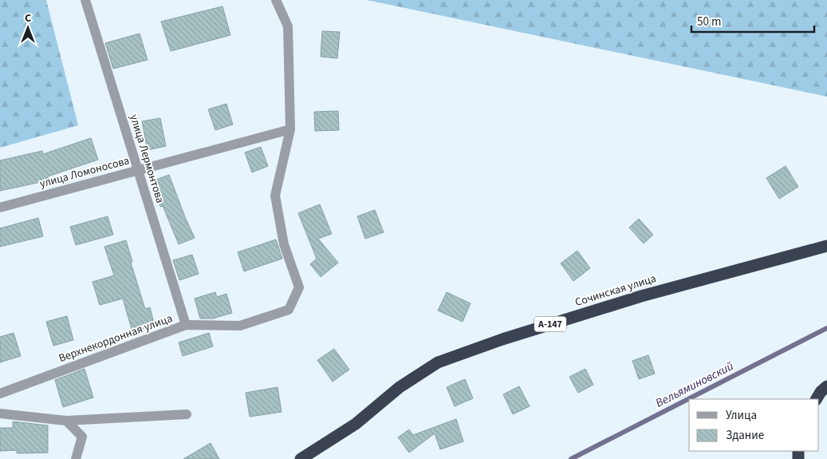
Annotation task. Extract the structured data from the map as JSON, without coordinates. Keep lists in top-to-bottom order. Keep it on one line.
{"streets":{"highway":["Сочинская улица","А-147"],"street":["улица Лермонтова","улица Ломоносова","Верхнекордонная улица"]},"crossings":[["улица Лермонтова","улица Ломоносова"],["улица Лермонтова","Верхнекордонная улица"],["улица Ломоносова","Верхнекордонная улица"]],"water":["Вельяминовский"],"legend":["Улица","Здание"],"scale_bar":"50 m","north":"top"}
